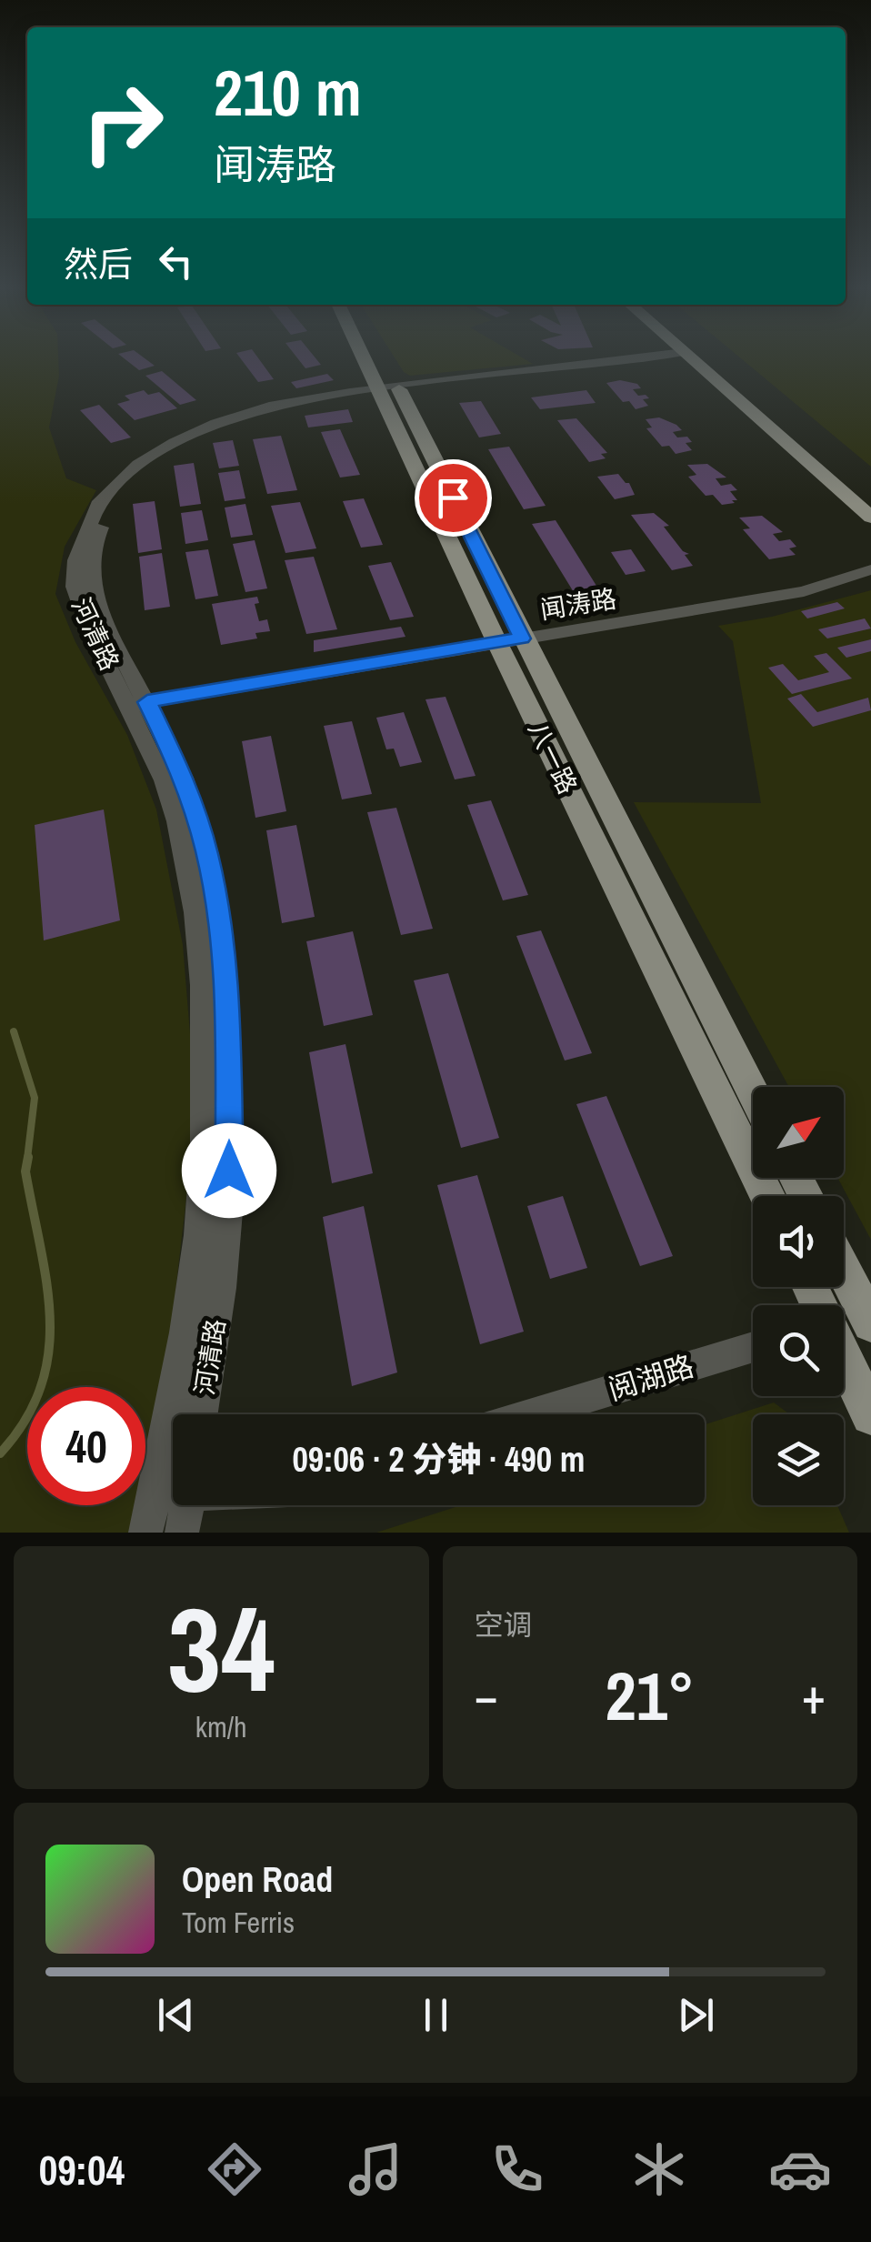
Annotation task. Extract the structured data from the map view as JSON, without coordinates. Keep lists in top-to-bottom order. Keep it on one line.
{"streets":{"main road":["八一路"],"street":["闻涛路","河清路","阅湖路"]},"crossings":[["闻涛路","河清路"],["闻涛路","八一路"],["河清路","八一路"]],"north":"top right","page":{"turn":["210 m","闻涛路"],"then":"然后","limit":"40","trip":"09:06 · 2 分钟 · 490 m","tile":[["34","km/h"],"空调"],"heat":["−","21°","+"],"song":["Open Road","Tom Ferris"],"tabs":"09:04"}}
